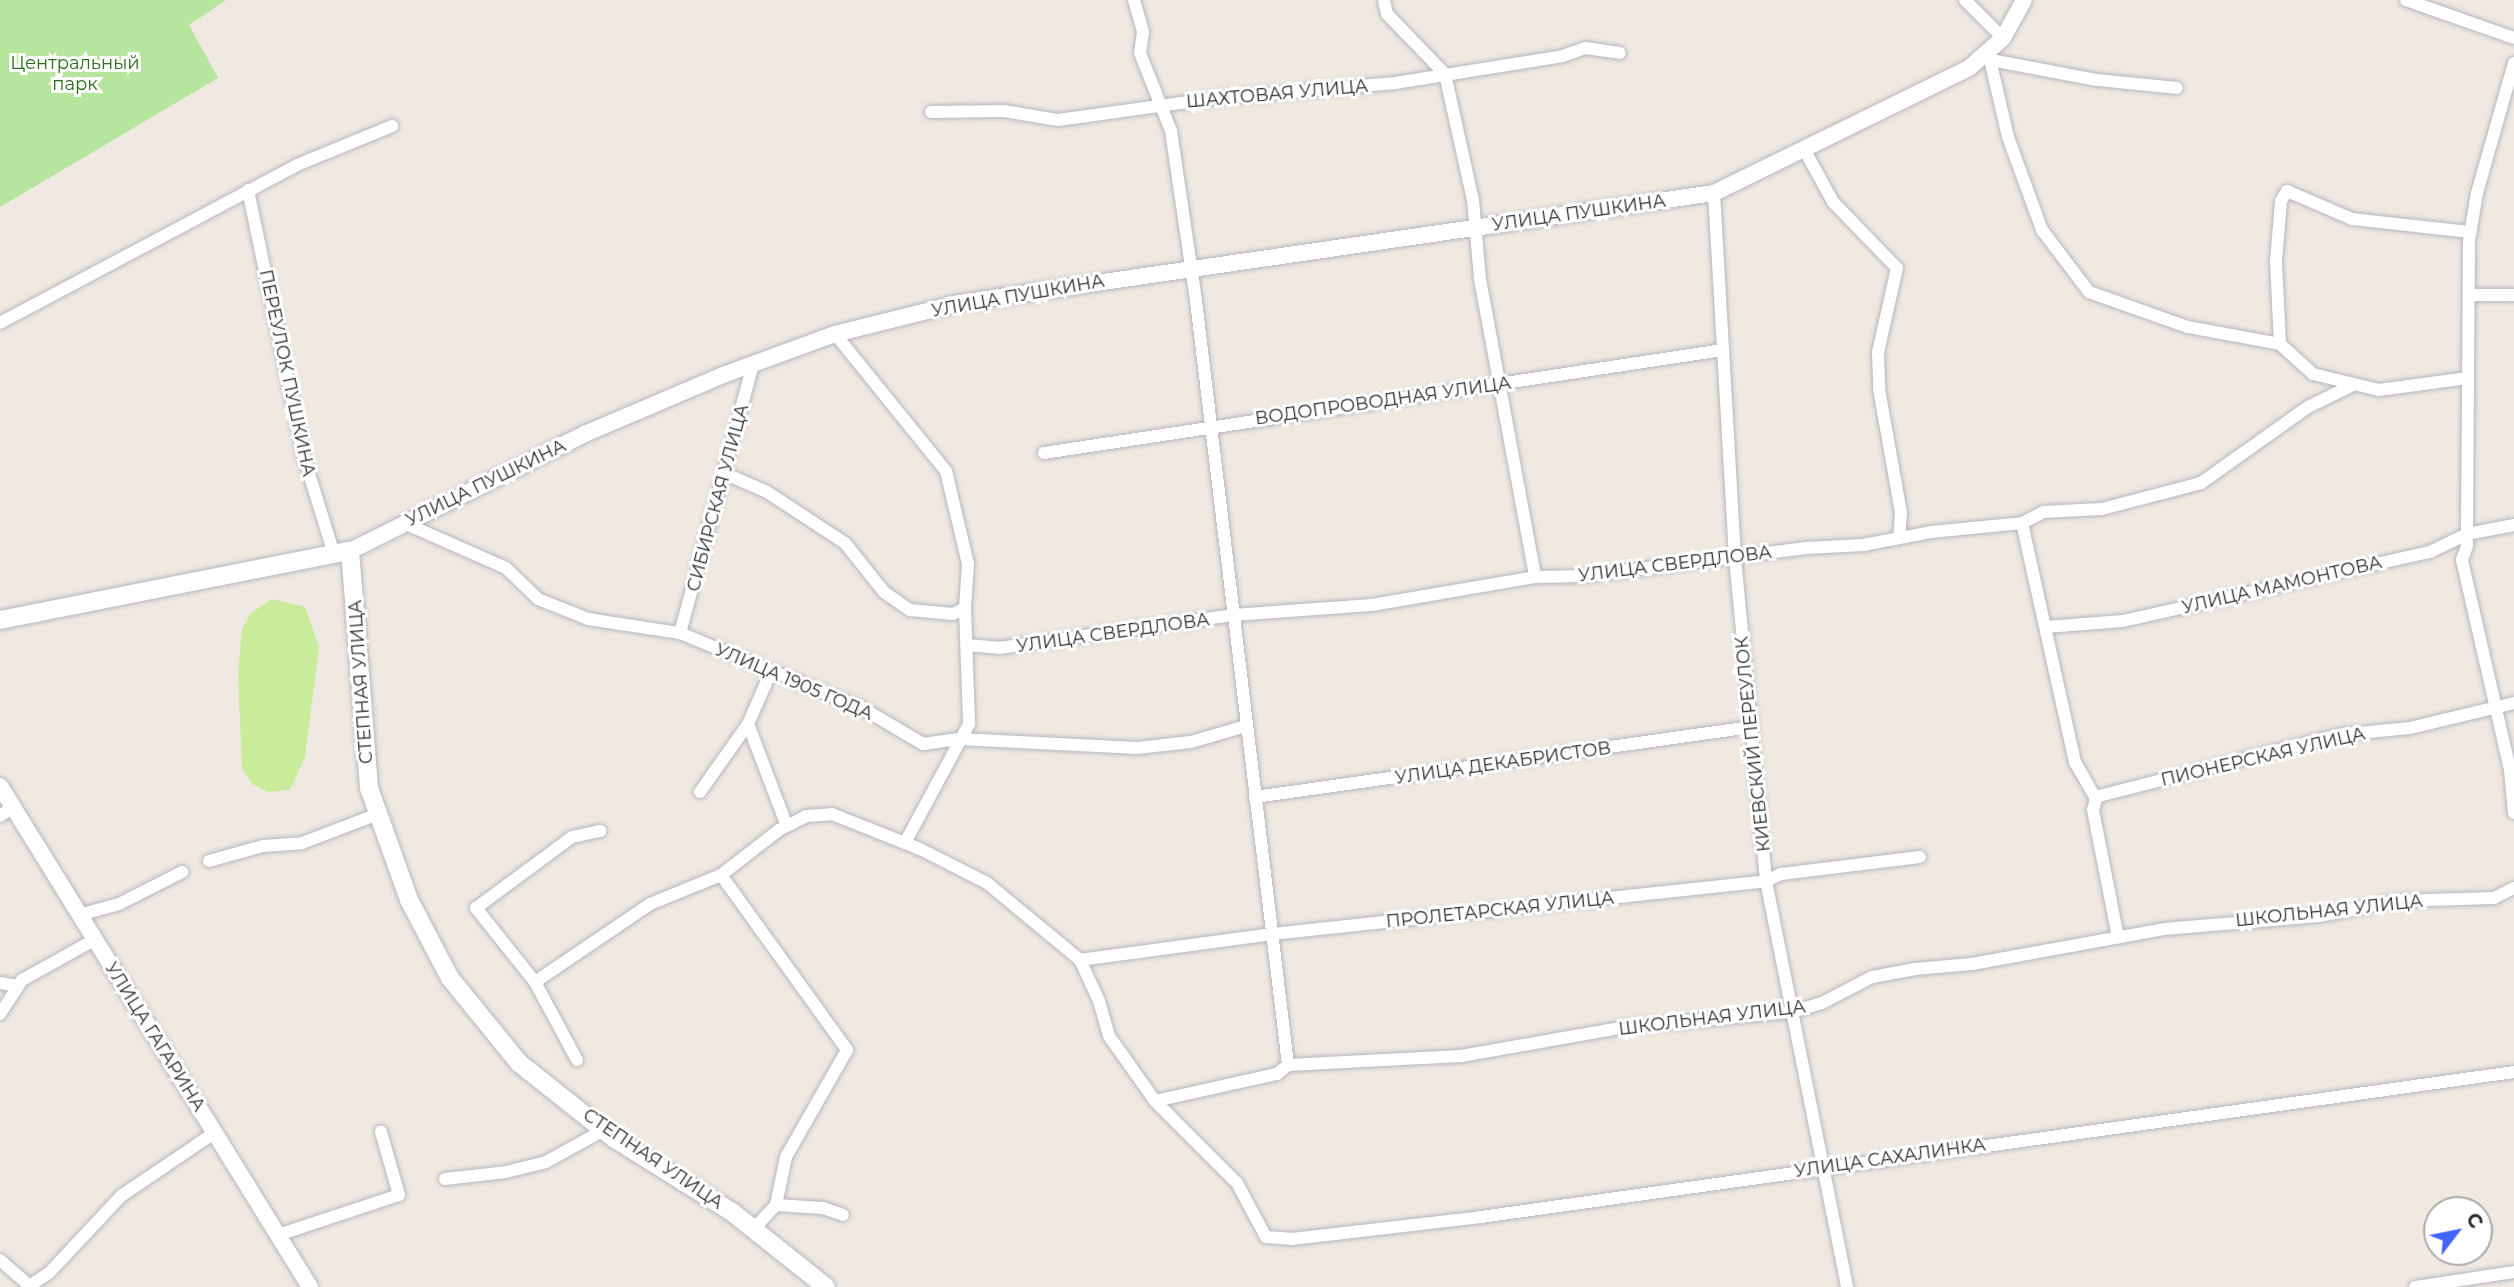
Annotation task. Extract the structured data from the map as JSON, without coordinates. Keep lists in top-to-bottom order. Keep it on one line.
{"streets":{"main road":["УЛИЦА ПУШКИНА","СТЕПНАЯ УЛИЦА"],"street":["ШАХТОВАЯ УЛИЦА","ПЕРЕУЛОК ПУШКИНА","ВОДОПРОВОДНАЯ УЛИЦА","СИБИРСКАЯ УЛИЦА","УЛИЦА СВЕРДЛОВА","УЛИЦА МАМОНТОВА","УЛИЦА 1905 ГОДА","КИЕВСКИЙ ПЕРЕУЛОК","ПИОНЕРСКАЯ УЛИЦА","УЛИЦА ДЕКАБРИСТОВ","ПРОЛЕТАРСКАЯ УЛИЦА","ШКОЛЬНАЯ УЛИЦА","УЛИЦА ГАГАРИНА","УЛИЦА САХАЛИНКА"]},"crossings":[["УЛИЦА ПУШКИНА","ПЕРЕУЛОК ПУШКИНА"],["УЛИЦА ПУШКИНА","СИБИРСКАЯ УЛИЦА"],["УЛИЦА ПУШКИНА","СТЕПНАЯ УЛИЦА"],["УЛИЦА ПУШКИНА","УЛИЦА 1905 ГОДА"],["УЛИЦА ПУШКИНА","КИЕВСКИЙ ПЕРЕУЛОК"],["ПЕРЕУЛОК ПУШКИНА","СТЕПНАЯ УЛИЦА"],["ВОДОПРОВОДНАЯ УЛИЦА","КИЕВСКИЙ ПЕРЕУЛОК"],["СИБИРСКАЯ УЛИЦА","УЛИЦА 1905 ГОДА"],["УЛИЦА СВЕРДЛОВА","КИЕВСКИЙ ПЕРЕУЛОК"],["КИЕВСКИЙ ПЕРЕУЛОК","УЛИЦА ДЕКАБРИСТОВ"],["КИЕВСКИЙ ПЕРЕУЛОК","ПРОЛЕТАРСКАЯ УЛИЦА"],["КИЕВСКИЙ ПЕРЕУЛОК","ШКОЛЬНАЯ УЛИЦА"],["КИЕВСКИЙ ПЕРЕУЛОК","УЛИЦА САХАЛИНКА"],["ШКОЛЬНАЯ УЛИЦА","УЛИЦА САХАЛИНКА"]],"parks":["Центральный парк"],"north":"top right"}
